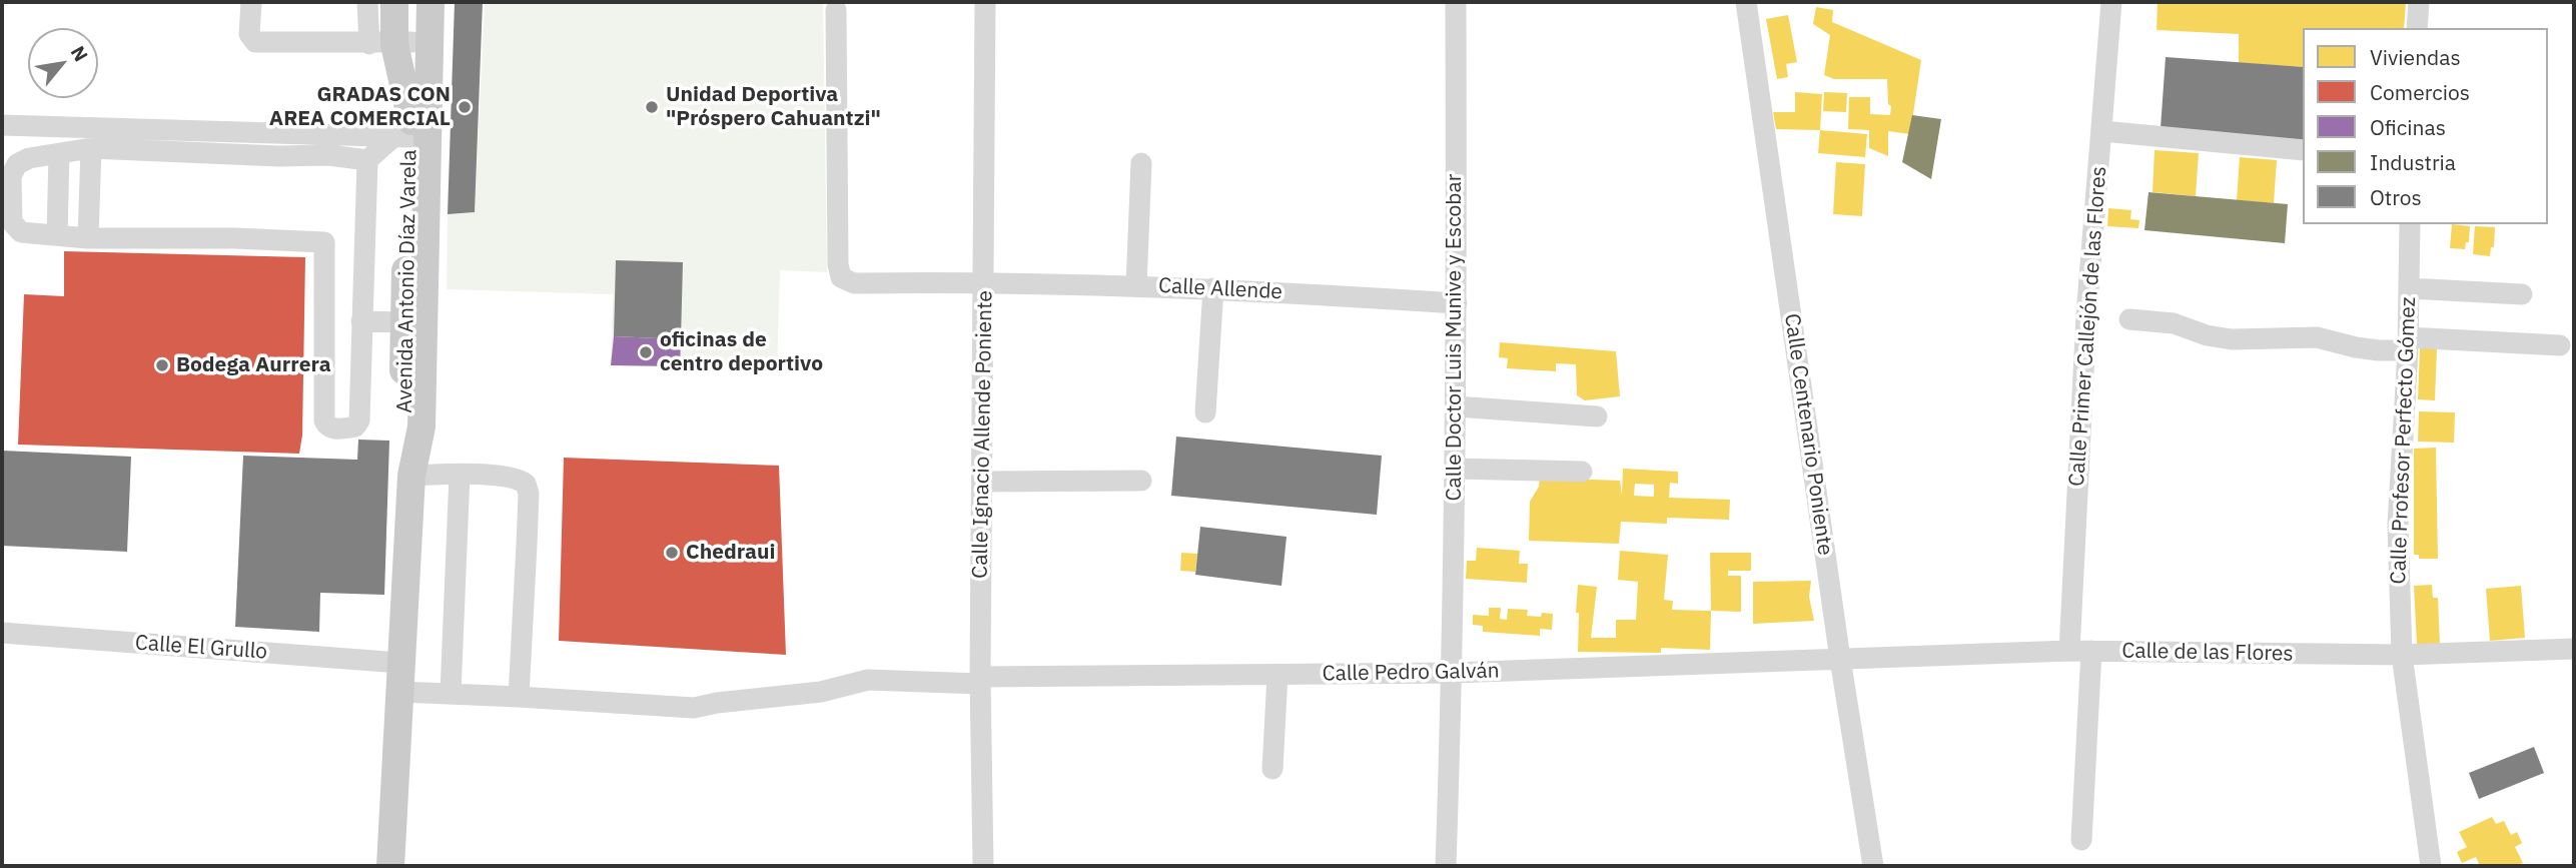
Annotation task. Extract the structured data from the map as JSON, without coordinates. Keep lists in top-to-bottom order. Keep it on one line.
{"streets":{"main road":["Avenida Antonio Díaz Varela"],"street":["Calle Allende","Calle Primer Callejón de las Flores","Calle Doctor Luis Munive y Escobar","Calle Ignacio Allende Poniente","Calle Centenario Poniente","Calle Profesor Perfecto Gómez","Calle El Grullo","Calle de las Flores","Calle Pedro Galván"]},"crossings":[["Avenida Antonio Díaz Varela","Calle El Grullo"],["Avenida Antonio Díaz Varela","Calle Pedro Galván"],["Calle Allende","Calle Doctor Luis Munive y Escobar"],["Calle Allende","Calle Ignacio Allende Poniente"],["Calle Primer Callejón de las Flores","Calle de las Flores"],["Calle Doctor Luis Munive y Escobar","Calle Pedro Galván"],["Calle Ignacio Allende Poniente","Calle Pedro Galván"],["Calle Centenario Poniente","Calle de las Flores"],["Calle Centenario Poniente","Calle Pedro Galván"],["Calle Profesor Perfecto Gómez","Calle de las Flores"],["Calle de las Flores","Calle Pedro Galván"]],"places":["GRADAS CON AREA COMERCIAL","Unidad Deportiva \"Próspero Cahuantzi\"","oficinas de centro deportivo","Bodega Aurrera","Chedraui"],"legend":["Viviendas","Comercios","Oficinas","Industria","Otros"],"north":"top right"}
